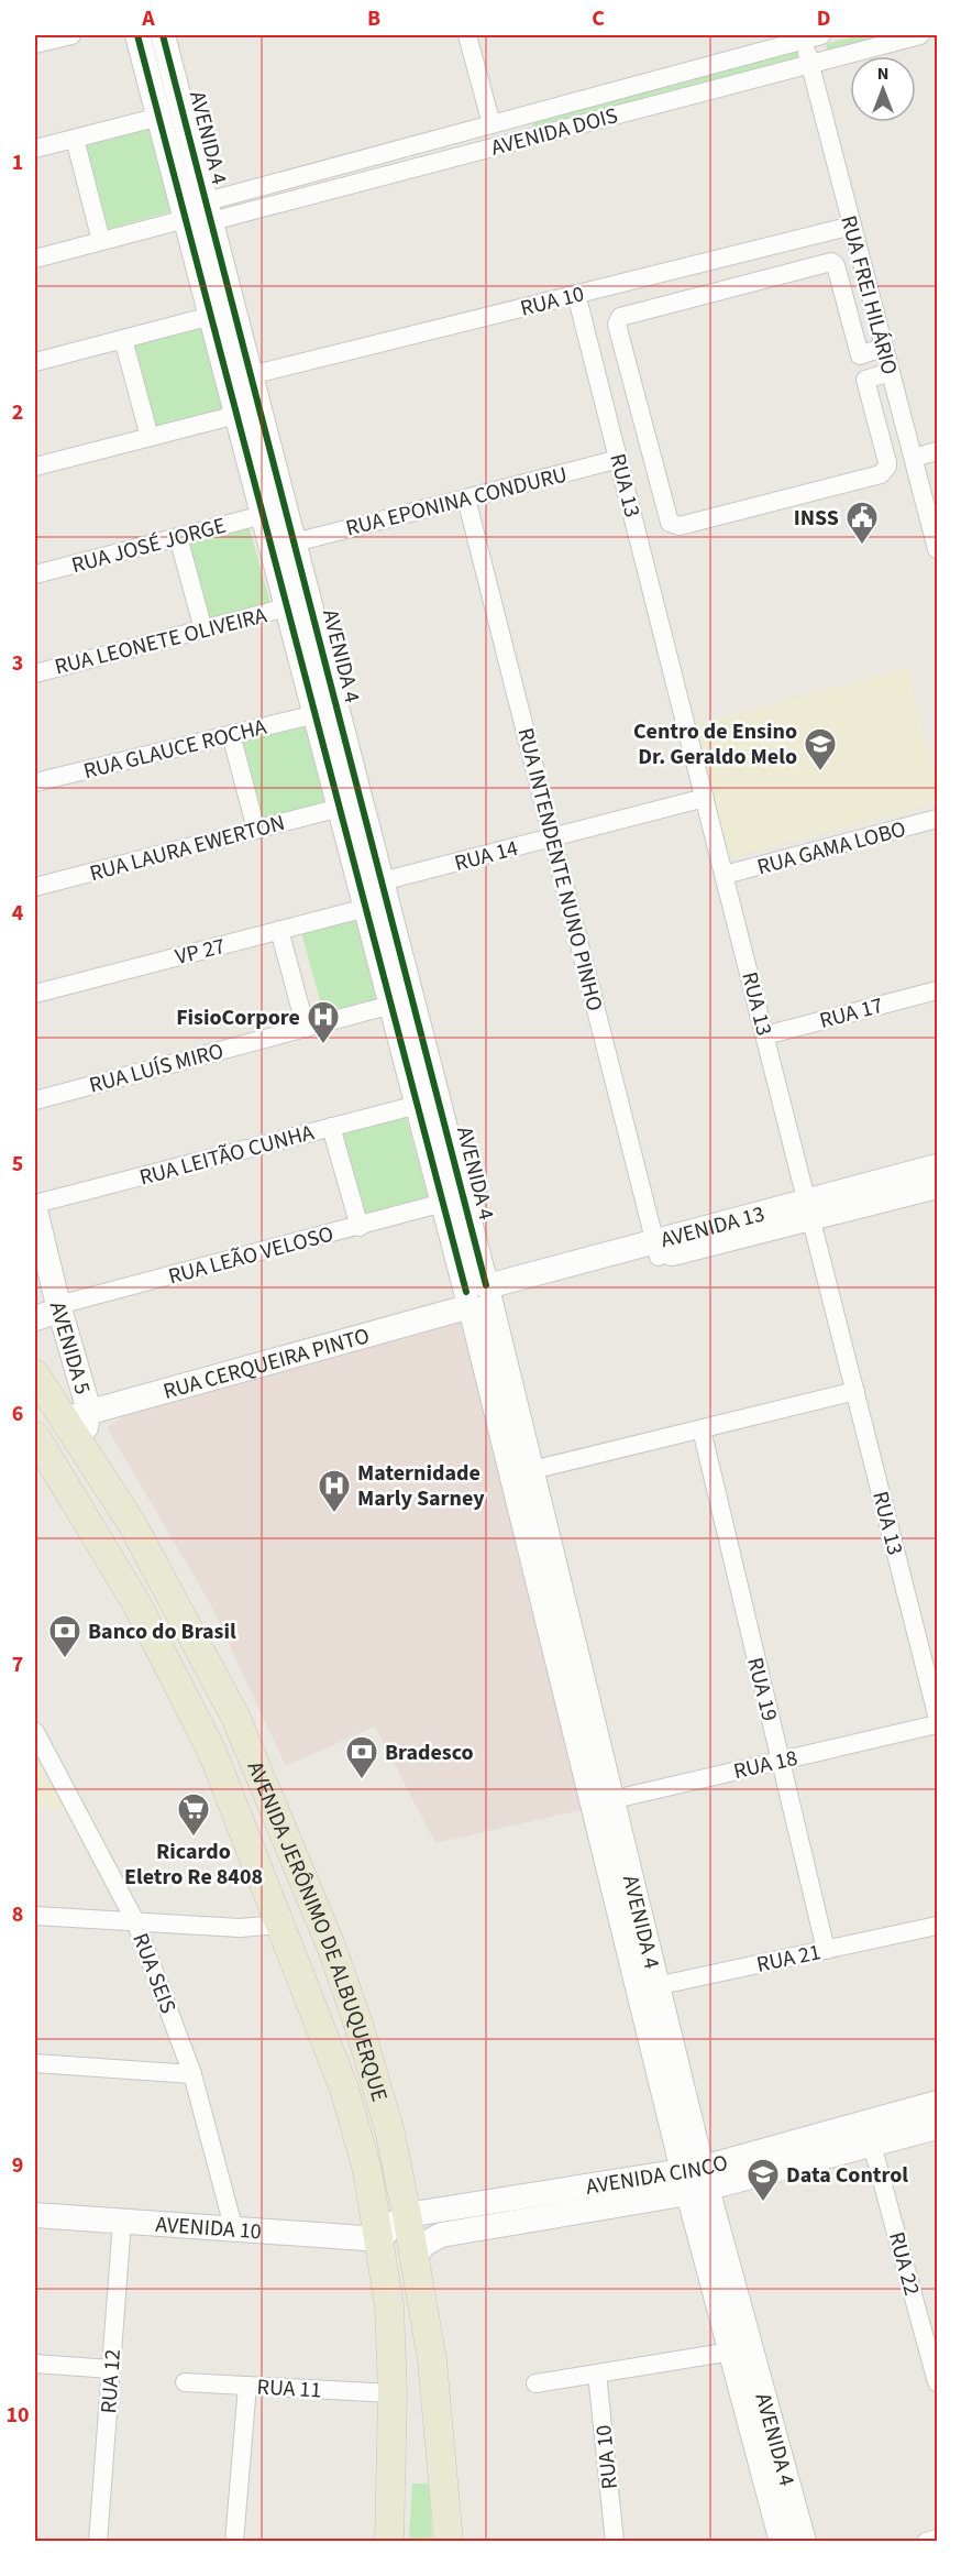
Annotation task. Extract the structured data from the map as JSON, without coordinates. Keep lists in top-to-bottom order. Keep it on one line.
{"streets":{"main road":["AVENIDA 4","AVENIDA 13","AVENIDA 5","RUA CERQUEIRA PINTO","AVENIDA JERÔNIMO DE ALBUQUERQUE","AVENIDA CINCO","AVENIDA 10"],"street":["AVENIDA DOIS","RUA FREI HILÁRIO","RUA 10","RUA 13","RUA EPONINA CONDURU","RUA JOSÉ JORGE","RUA LEONETE OLIVEIRA","RUA GLAUCE ROCHA","RUA LAURA EWERTON","RUA GAMA LOBO","RUA 14","RUA INTENDENTE NUNO PINHO","VP 27","RUA 17","RUA LUÍS MIRO","RUA LEITÃO CUNHA","RUA LEÃO VELOSO","RUA 19","RUA 18","RUA 21","RUA SEIS","RUA 22","RUA 12","RUA 11"]},"crossings":[["AVENIDA DOIS","AVENIDA 4"],["AVENIDA DOIS","RUA FREI HILÁRIO"],["AVENIDA 4","RUA 10"],["AVENIDA 4","RUA EPONINA CONDURU"],["AVENIDA 4","RUA JOSÉ JORGE"],["AVENIDA 4","RUA LEONETE OLIVEIRA"],["AVENIDA 4","RUA GLAUCE ROCHA"],["AVENIDA 4","RUA LAURA EWERTON"],["AVENIDA 4","RUA 14"],["AVENIDA 4","VP 27"],["AVENIDA 4","RUA LUÍS MIRO"],["AVENIDA 4","RUA LEITÃO CUNHA"],["AVENIDA 4","AVENIDA 13"],["AVENIDA 4","RUA LEÃO VELOSO"],["AVENIDA 4","RUA CERQUEIRA PINTO"],["AVENIDA 4","RUA 18"],["AVENIDA 4","RUA 21"],["AVENIDA 4","AVENIDA CINCO"],["RUA FREI HILÁRIO","RUA 10"],["RUA 10","RUA 13"],["RUA 13","RUA EPONINA CONDURU"],["RUA 13","RUA GAMA LOBO"],["RUA 13","RUA 14"],["RUA 13","RUA 17"],["RUA 13","AVENIDA 13"],["RUA EPONINA CONDURU","RUA INTENDENTE NUNO PINHO"],["RUA 14","RUA INTENDENTE NUNO PINHO"],["RUA INTENDENTE NUNO PINHO","AVENIDA 13"],["AVENIDA 13","RUA CERQUEIRA PINTO"],["RUA LEÃO VELOSO","AVENIDA 5"],["AVENIDA 5","RUA CERQUEIRA PINTO"],["AVENIDA 5","AVENIDA JERÔNIMO DE ALBUQUERQUE"],["RUA CERQUEIRA PINTO","AVENIDA JERÔNIMO DE ALBUQUERQUE"],["RUA 19","RUA 18"],["RUA 19","RUA 21"],["AVENIDA JERÔNIMO DE ALBUQUERQUE","AVENIDA CINCO"],["AVENIDA JERÔNIMO DE ALBUQUERQUE","AVENIDA 10"],["AVENIDA JERÔNIMO DE ALBUQUERQUE","RUA 11"],["RUA SEIS","AVENIDA 10"],["AVENIDA CINCO","RUA 22"],["AVENIDA 10","RUA 12"]],"places":{"public building":["INSS"],"school or university":["Centro de Ensino Dr. Geraldo Melo","Data Control"],"hospital":["FisioCorpore","Maternidade Marly Sarney"],"bank":["Banco do Brasil","Bradesco"],"supermarket":["Ricardo Eletro Re 8408"]},"north":"top","grid":{"columns":["A","B","C","D"],"rows":["1","2","3","4","5","6","7","8","9","10"]}}
